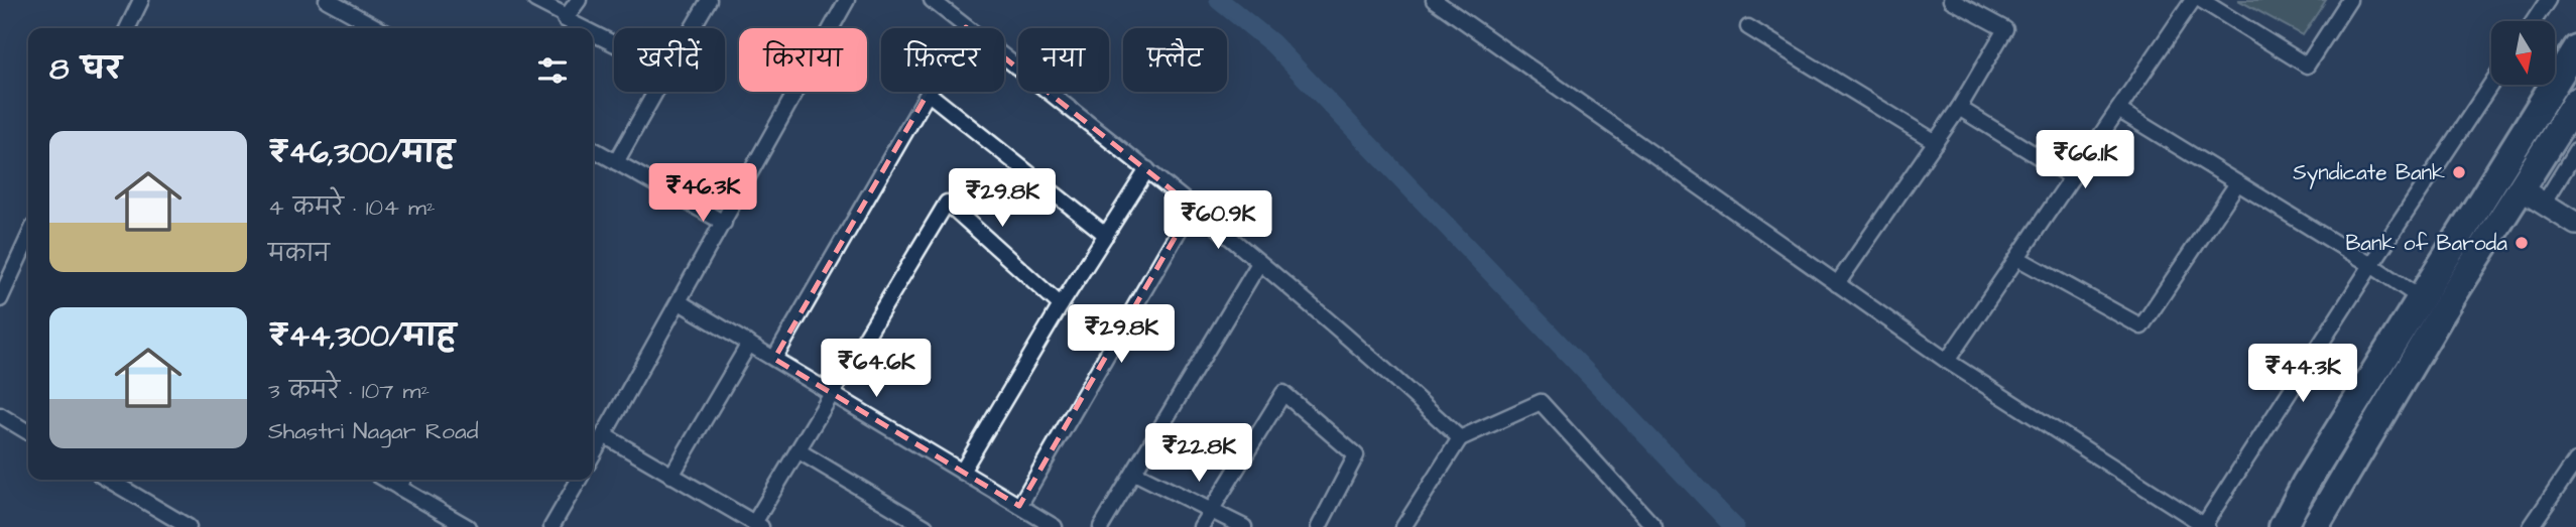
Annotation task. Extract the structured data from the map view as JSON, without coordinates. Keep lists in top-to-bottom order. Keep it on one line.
{"places":["Syndicate Bank","Bank of Baroda"],"north":"bottom","page":{"chip":["खरीदें","किराया","फ़िल्टर","नया","फ़्लैट"],"heading":"8 घर","list":[{"name":"₹46,300/माह","note":"4 कमरे · 104 m² · मकान"},{"name":"₹44,300/माह","note":"3 कमरे · 107 m² · Shastri Nagar Road"}],"price":["₹66.1K","₹46.3K","₹29.8K","₹60.9K","₹29.8K","₹64.6K","₹44.3K","₹22.8K"]}}
